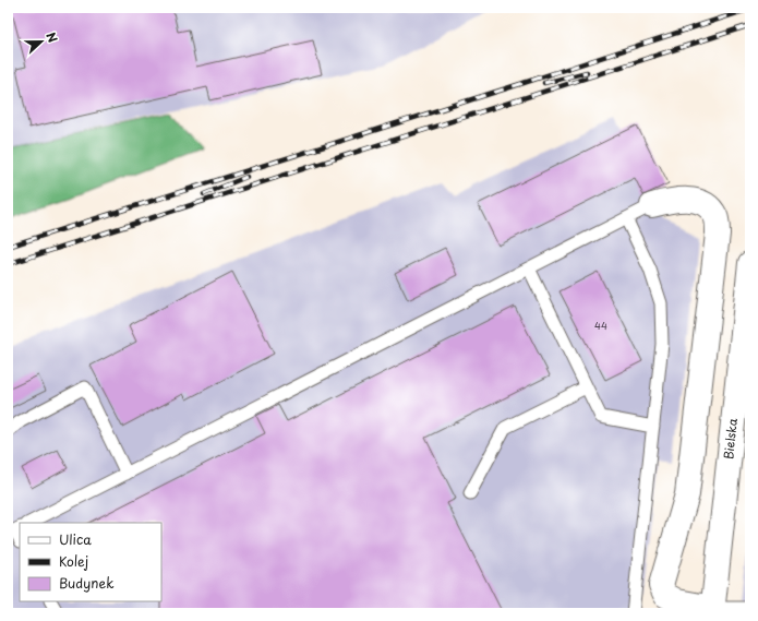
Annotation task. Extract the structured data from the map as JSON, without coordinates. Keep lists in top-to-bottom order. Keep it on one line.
{"streets":{"street":["Bielska"]},"house_numbers":["44"],"legend":["Ulica","Kolej","Budynek"],"north":"right"}
